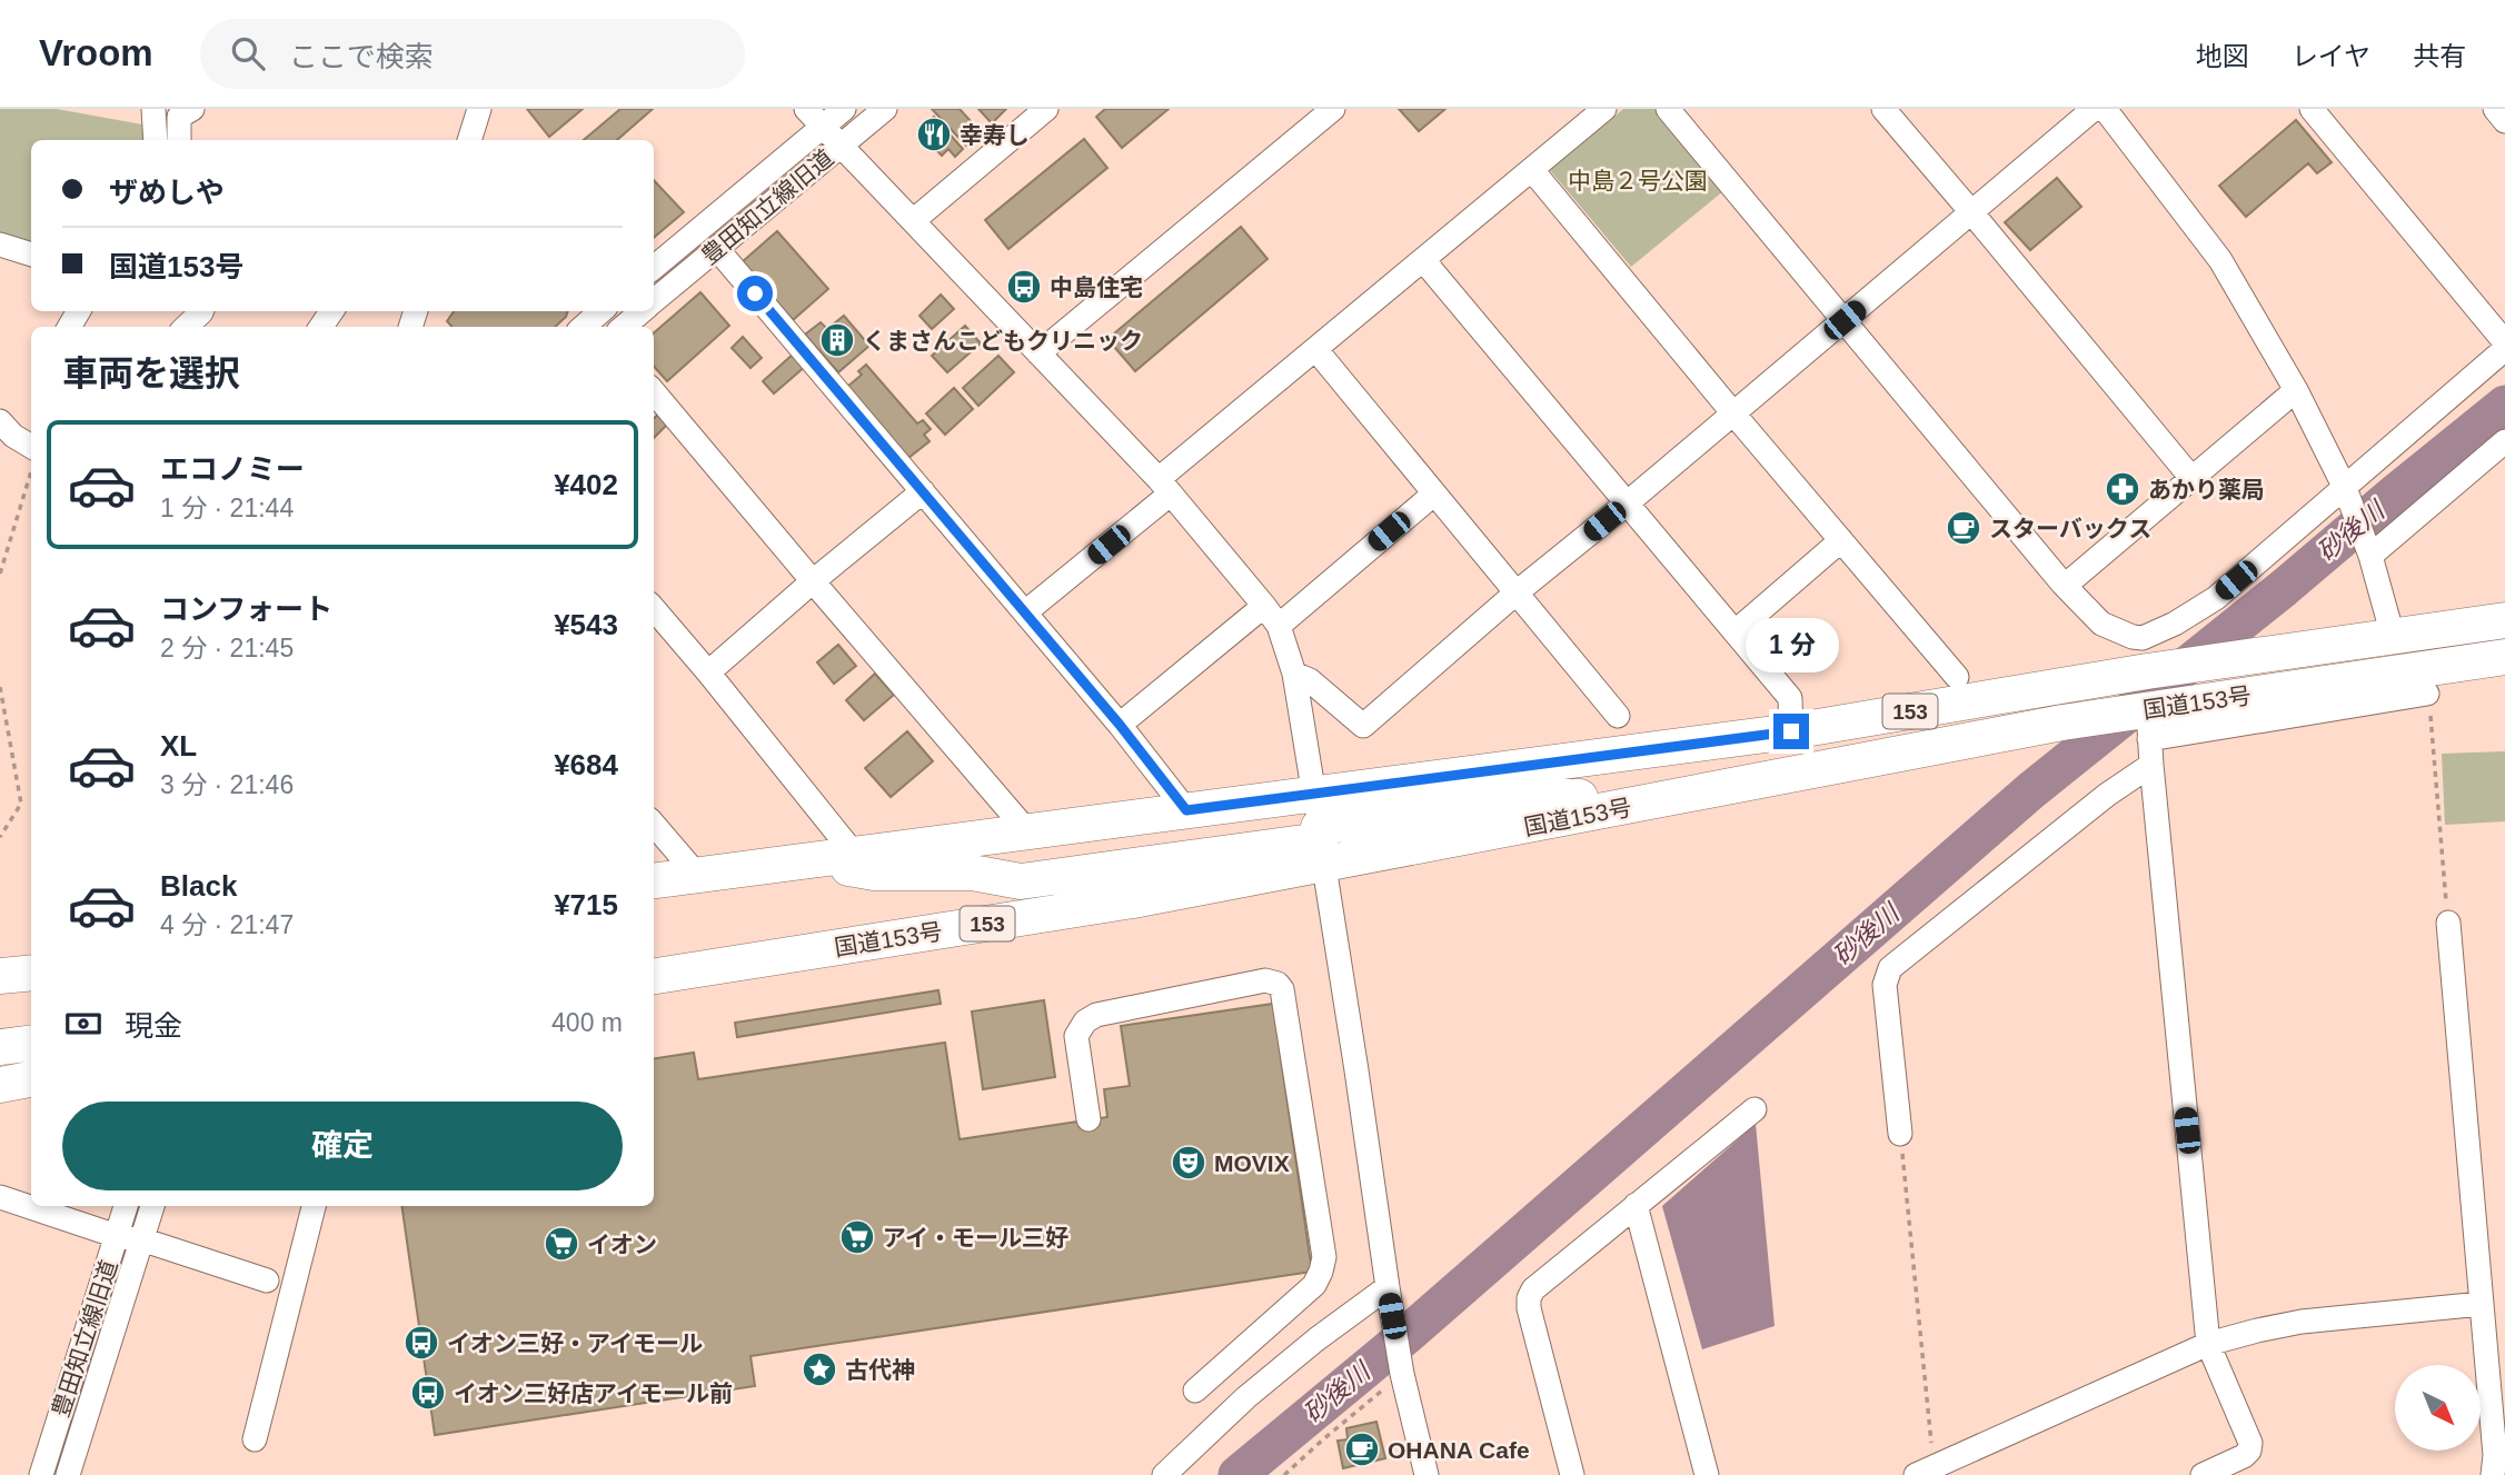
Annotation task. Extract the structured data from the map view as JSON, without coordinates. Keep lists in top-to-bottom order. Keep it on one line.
{"streets":{"highway":["国道153号","153"],"street":["豊田知立線旧道"]},"crossings":[["国道153号","153"]],"water":["砂後川"],"parks":["中島２号公園"],"places":{"restaurant":["幸寿し"],"bus stop":["中島住宅","イオン三好・アイモール","イオン三好店アイモール前"],"building":["くまさんこどもクリニック"],"pharmacy":["あかり薬局"],"cafe":["スターバックス","OHANA Cafe"],"theatre":["MOVIX"],"supermarket":["アイ・モール三好","イオン"],"place":["古代神"]},"north":"bottom right","page":{"header":"Vroom","search":"ここで検索","nav":["地図","レイヤ","共有"],"banner":["ザめしや","国道153号"],"heading":"車両を選択","list":[{"name":"エコノミー","note":"1 分 · 21:44","value":"¥402"},{"name":"コンフォート","note":"2 分 · 21:45","value":"¥543"},{"name":"XL","note":"3 分 · 21:46","value":"¥684"},{"name":"Black","note":"4 分 · 21:47","value":"¥715"}],"bubble":"1 分","pay":["現金","400 m"],"buttons":"確定"}}
